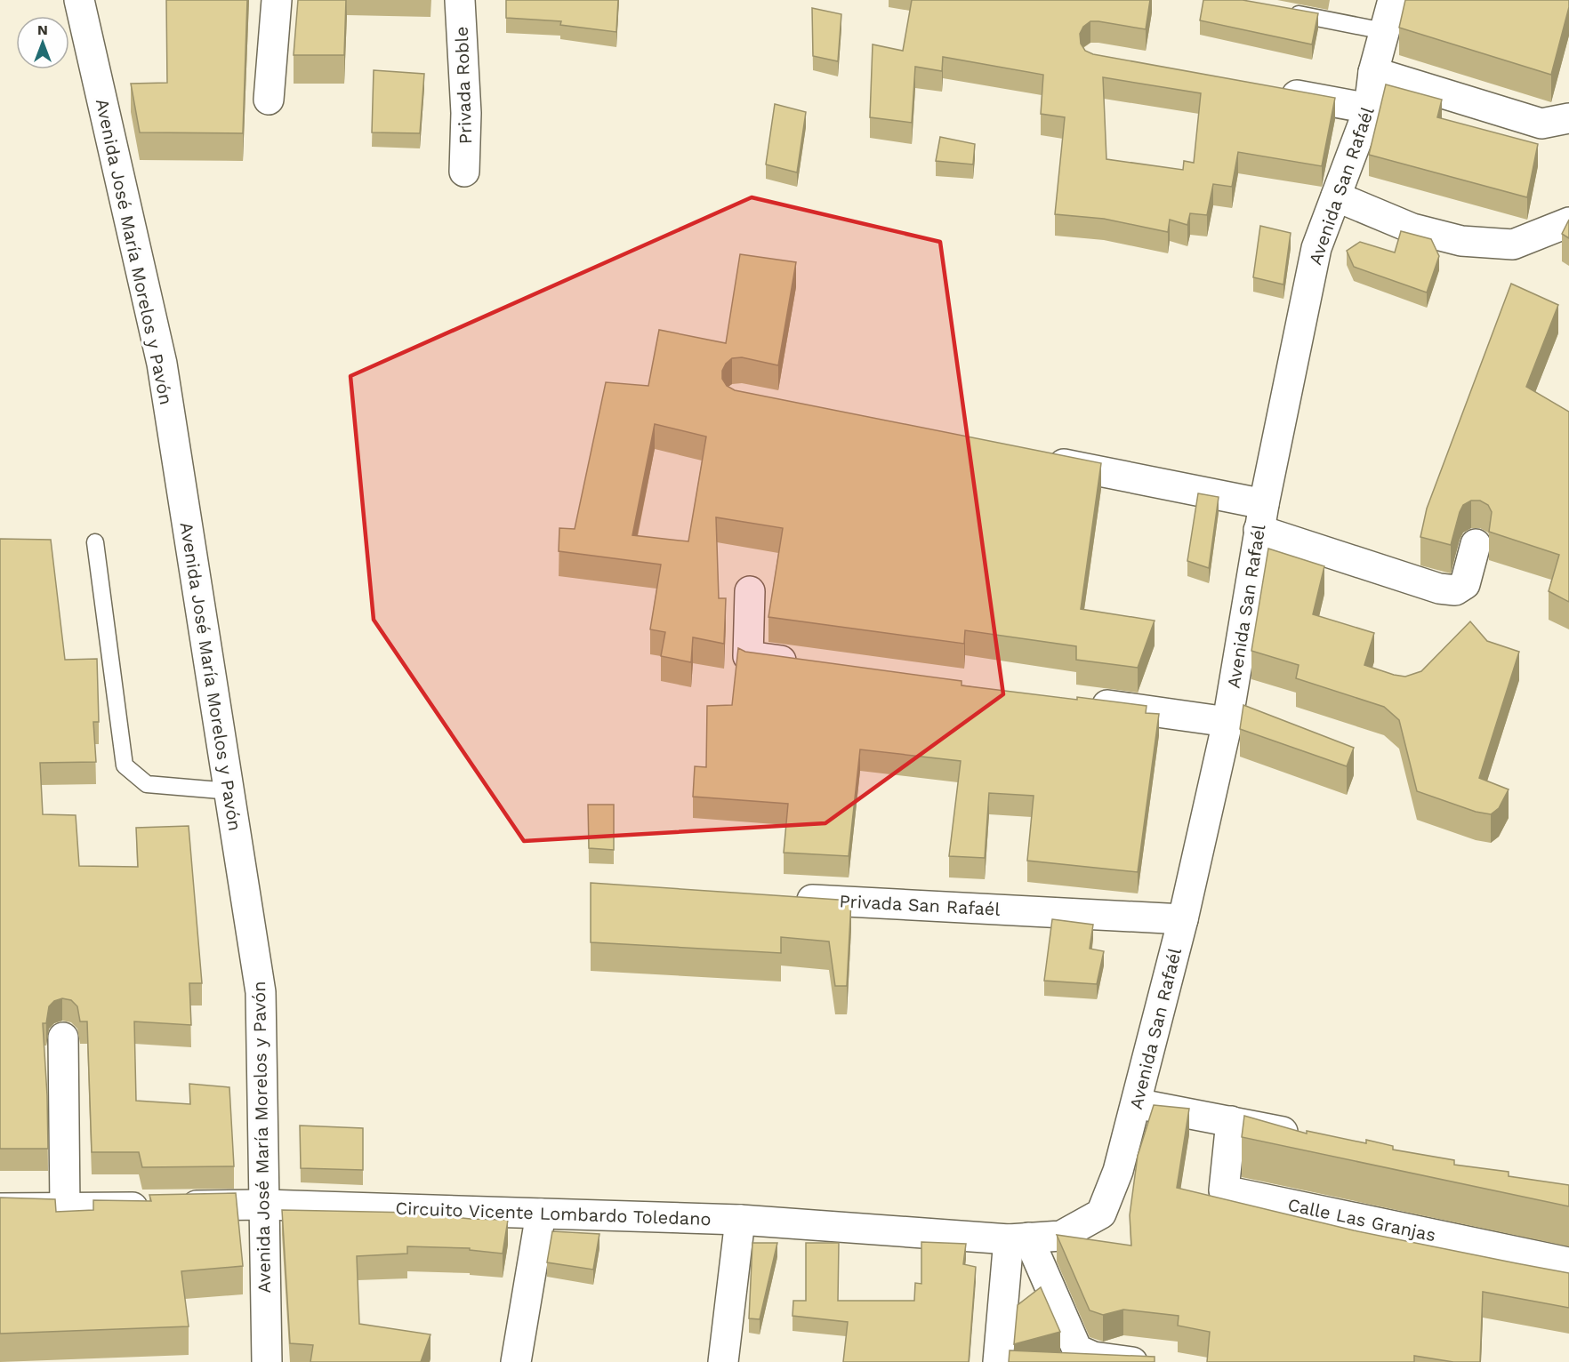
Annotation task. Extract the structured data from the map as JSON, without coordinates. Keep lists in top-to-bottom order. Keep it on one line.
{"streets":{"street":["Privada Roble","Avenida San Rafaél","Avenida José María Morelos y Pavón","Privada San Rafaél","Circuito Vicente Lombardo Toledano","Calle Las Granjas"]},"crossings":[["Avenida San Rafaél","Privada San Rafaél"],["Avenida San Rafaél","Circuito Vicente Lombardo Toledano"],["Avenida José María Morelos y Pavón","Circuito Vicente Lombardo Toledano"]],"north":"top"}
